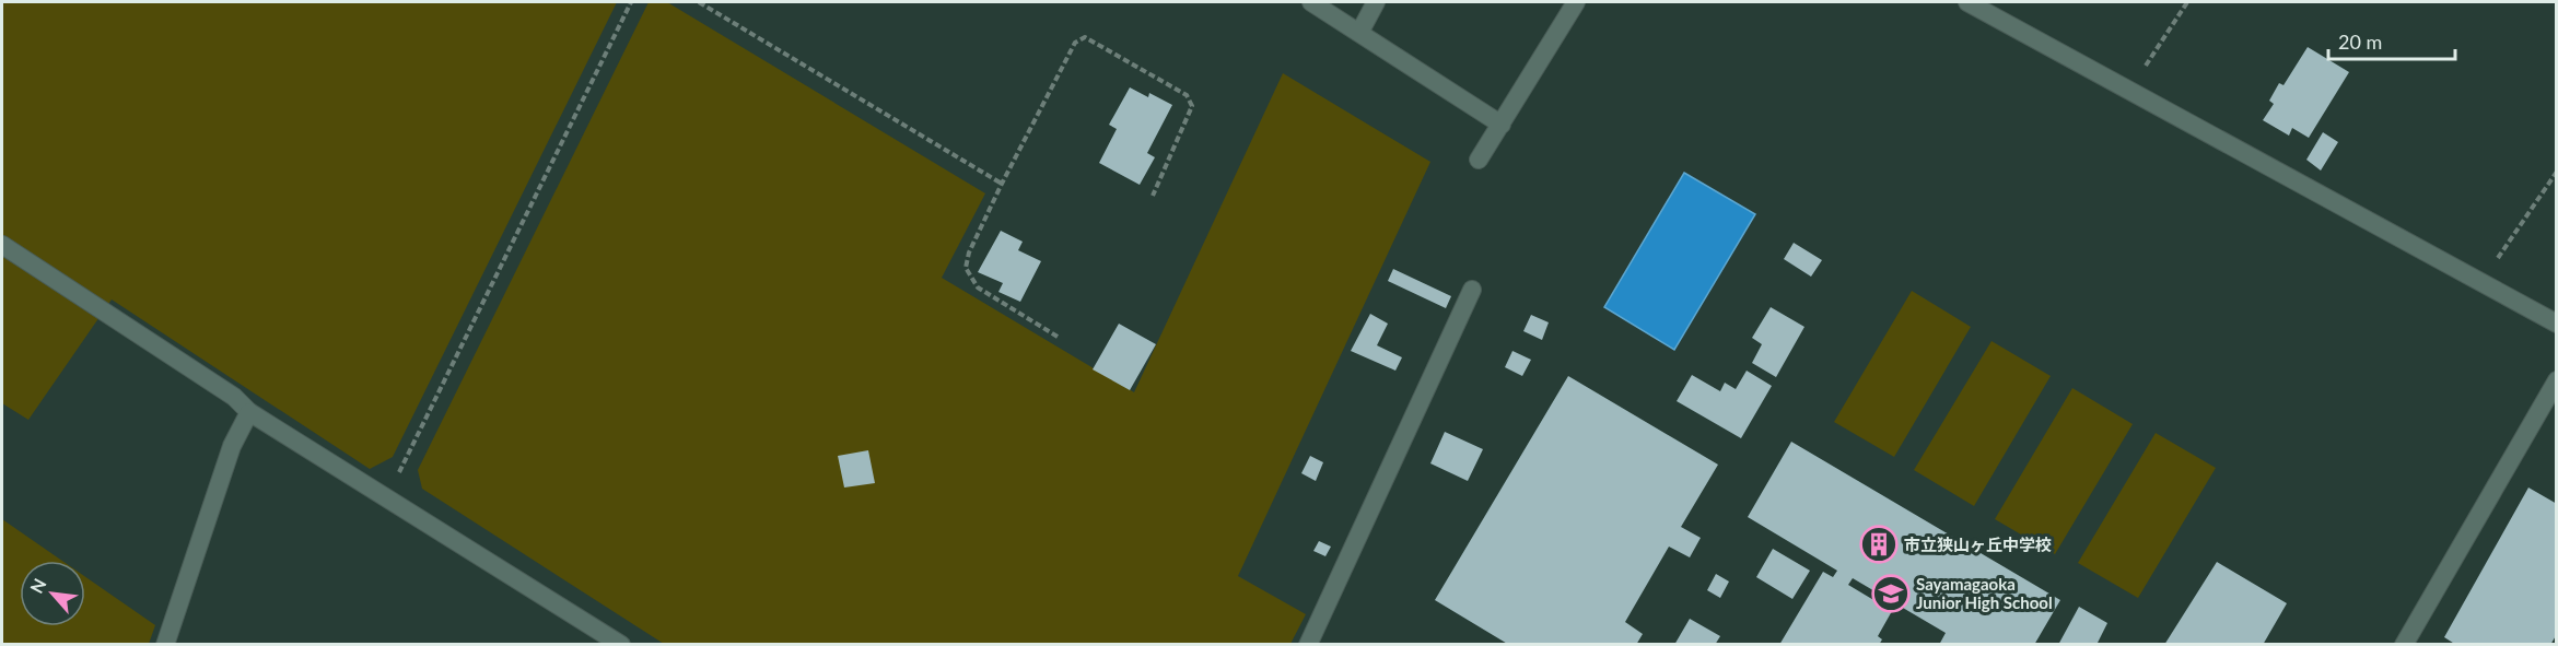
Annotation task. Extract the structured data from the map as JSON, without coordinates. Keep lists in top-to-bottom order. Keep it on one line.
{"places":{"building":["市立狭山ヶ丘中学校"],"school or university":["Sayamagaoka Junior High School"]},"scale_bar":"20 m","north":"top left"}
